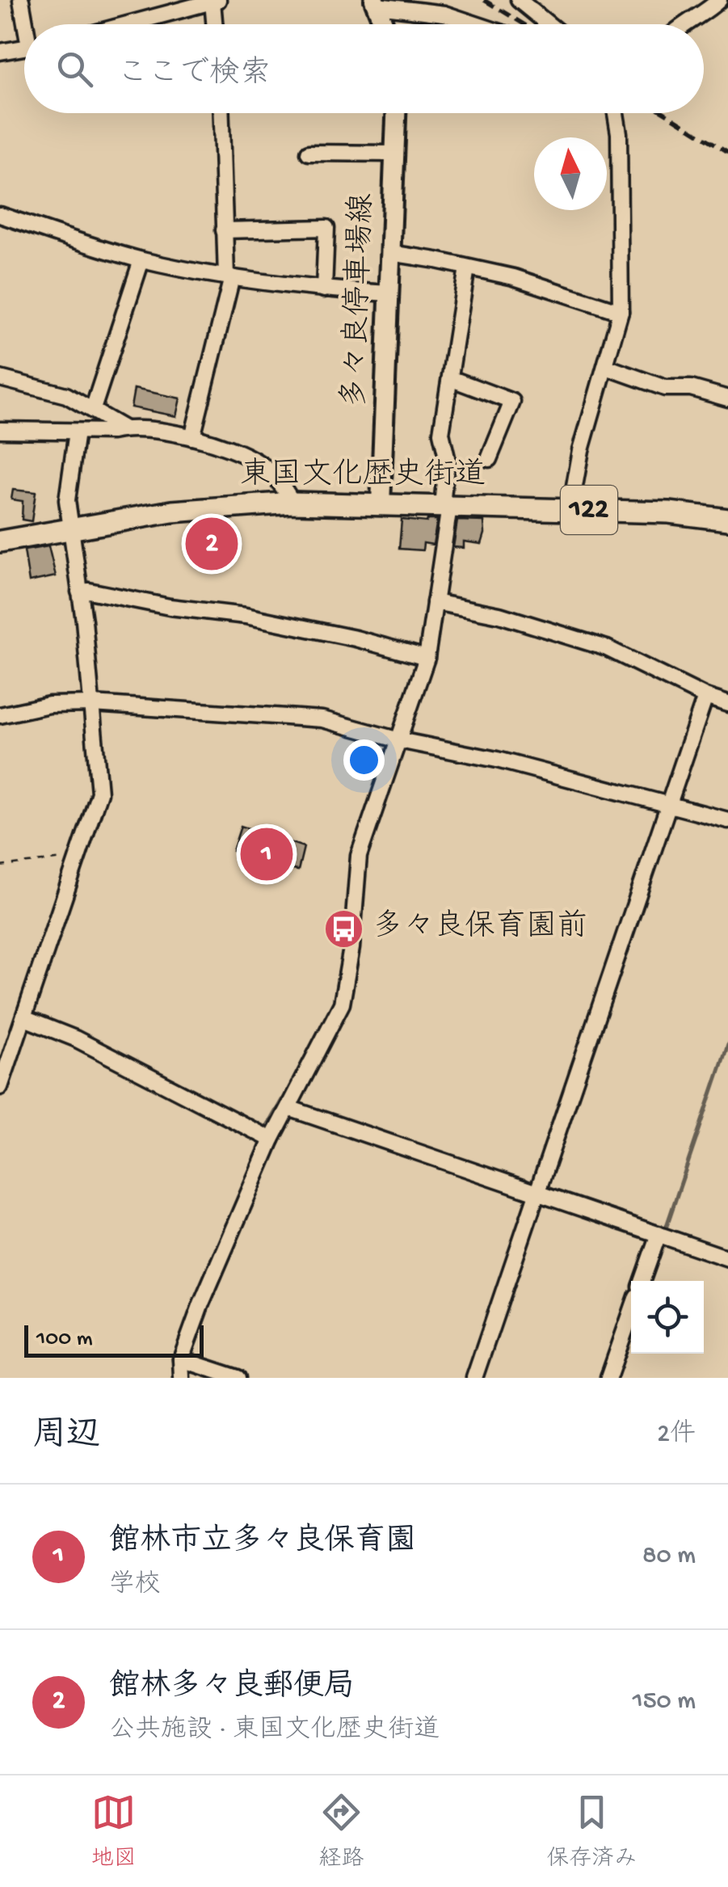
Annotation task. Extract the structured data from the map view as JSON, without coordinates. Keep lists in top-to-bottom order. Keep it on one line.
{"streets":{"highway":["東国文化歴史街道","122"],"main road":["多々良停車場線"]},"crossings":[["多々良停車場線","東国文化歴史街道"]],"places":{"bus stop":["多々良保育園前"]},"scale_bar":"100 m","north":"top","page":{"search":"ここで検索","pins":["2","1"],"scale":"100 m","heading":["周辺","2件"],"list":[{"mark":"1","name":"館林市立多々良保育園","note":"学校","value":"80 m"},{"mark":"2","name":"館林多々良郵便局","note":"公共施設 · 東国文化歴史街道","value":"150 m"}],"nav":["地図","経路","保存済み"]}}
